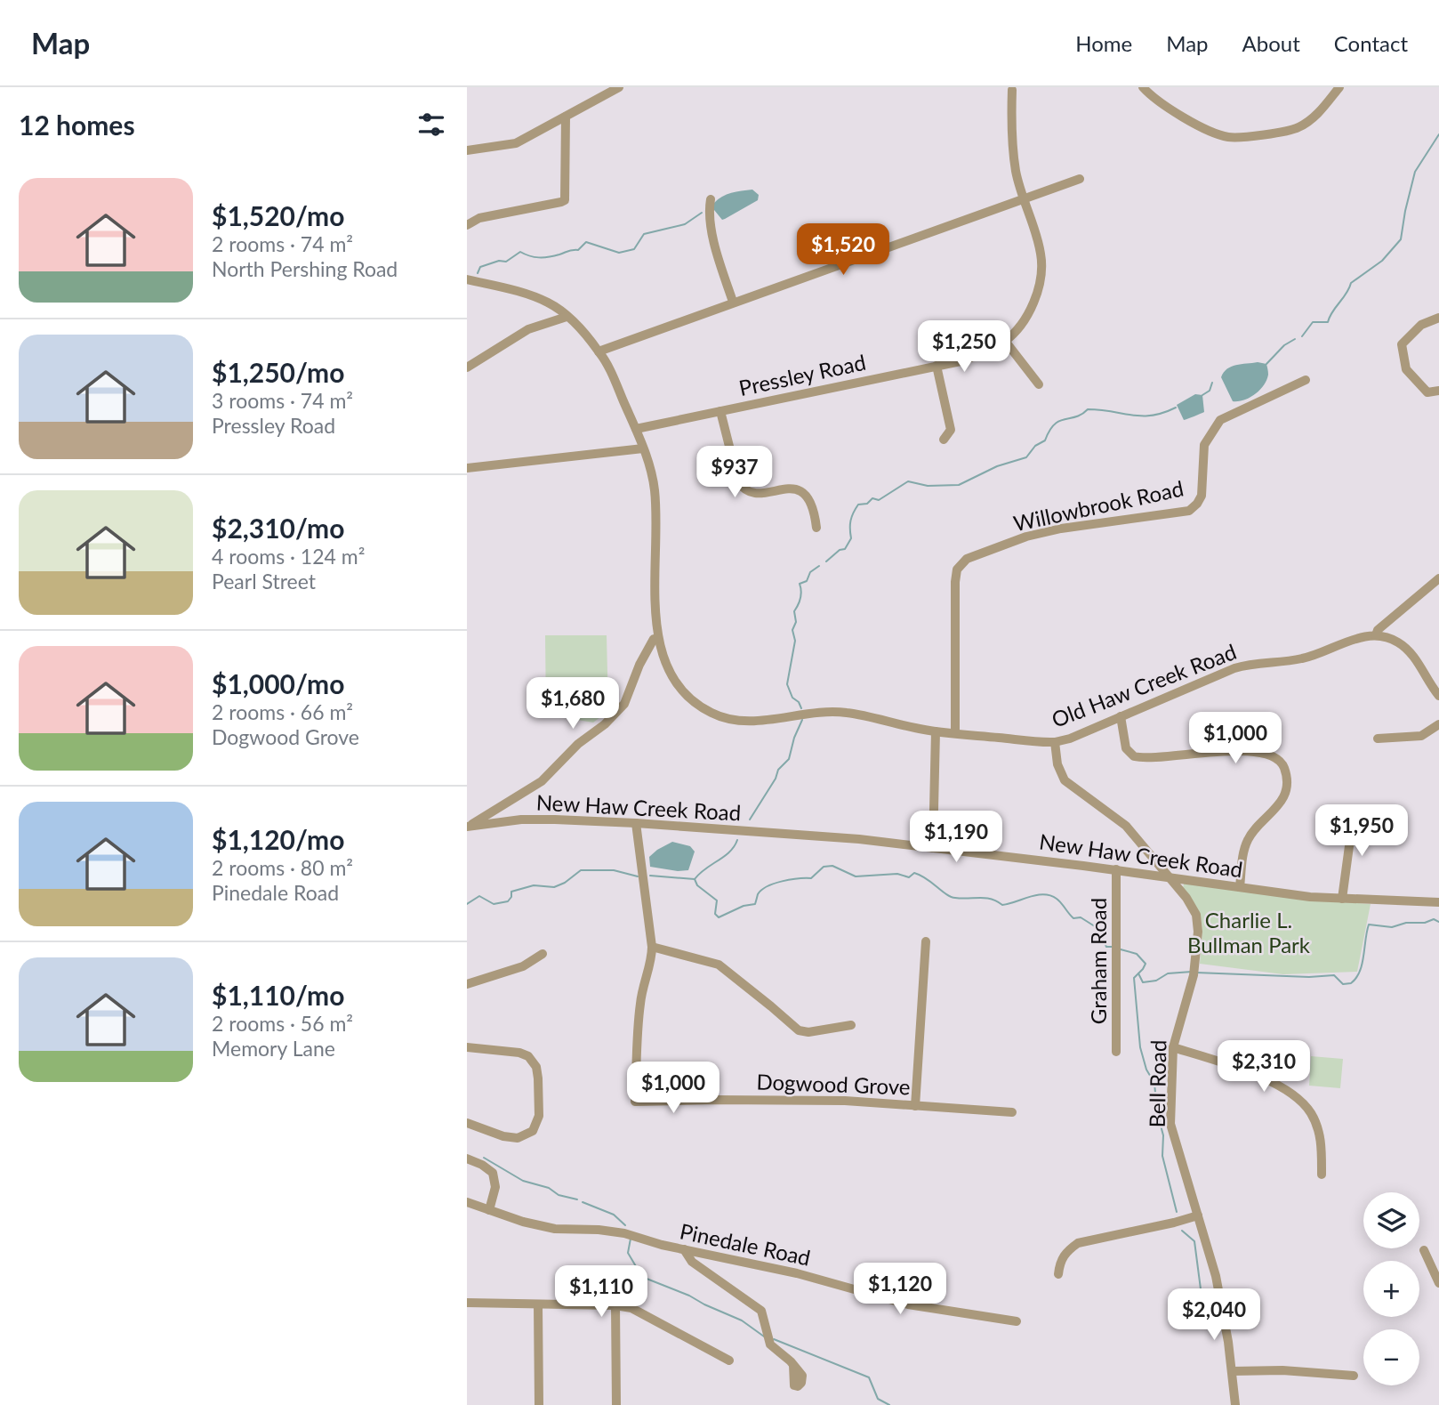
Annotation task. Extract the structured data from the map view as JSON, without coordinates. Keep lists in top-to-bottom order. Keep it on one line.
{"streets":{"street":["Pressley Road","Willowbrook Road","Old Haw Creek Road","New Haw Creek Road","Graham Road","Dogwood Grove","Bell Road","Pinedale Road"]},"crossings":[["Pressley Road","Old Haw Creek Road"],["Willowbrook Road","Old Haw Creek Road"],["Old Haw Creek Road","Bell Road"],["New Haw Creek Road","Graham Road"],["New Haw Creek Road","Dogwood Grove"],["New Haw Creek Road","Bell Road"]],"parks":["Charlie L. Bullman Park"],"page":{"header":"Map","nav":["Home","Map","About","Contact"],"heading":"12 homes","list":[{"name":"$1,520/mo","note":"2 rooms · 74 m² · North Pershing Road"},{"name":"$1,250/mo","note":"3 rooms · 74 m² · Pressley Road"},{"name":"$2,310/mo","note":"4 rooms · 124 m² · Pearl Street"},{"name":"$1,000/mo","note":"2 rooms · 66 m² · Dogwood Grove"},{"name":"$1,120/mo","note":"2 rooms · 80 m² · Pinedale Road"},{"name":"$1,110/mo","note":"2 rooms · 56 m² · Memory Lane"}],"price":["$1,520","$1,250","$937","$1,680","$1,000","$1,950","$1,190","$2,310","$1,000","$1,120","$1,110","$2,040"],"map_buttons":["+","−"]}}
